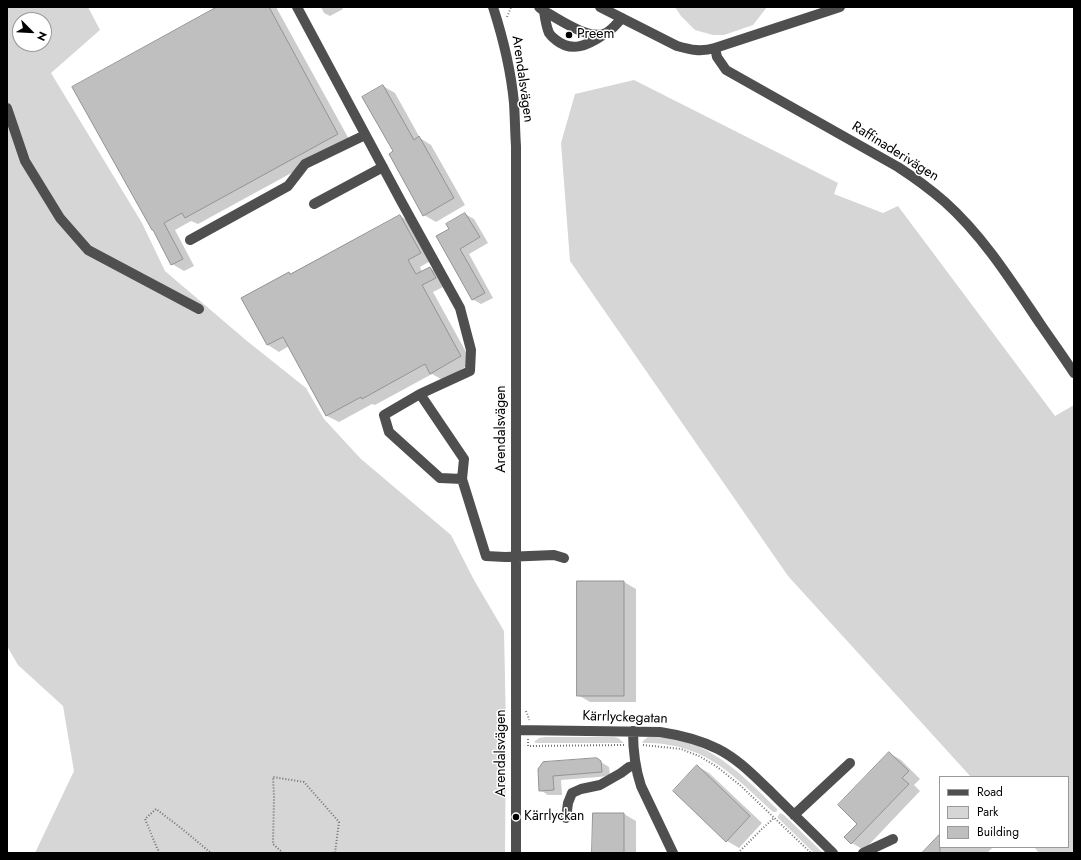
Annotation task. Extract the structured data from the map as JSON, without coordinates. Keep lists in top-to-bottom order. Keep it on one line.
{"streets":{"street":["Arendalsvägen","Raffinaderivägen","Kärrlyckegatan"]},"crossings":[["Arendalsvägen","Kärrlyckegatan"]],"places":["Preem","Kärrlyckan"],"legend":["Road","Park","Building"],"north":"bottom right"}
